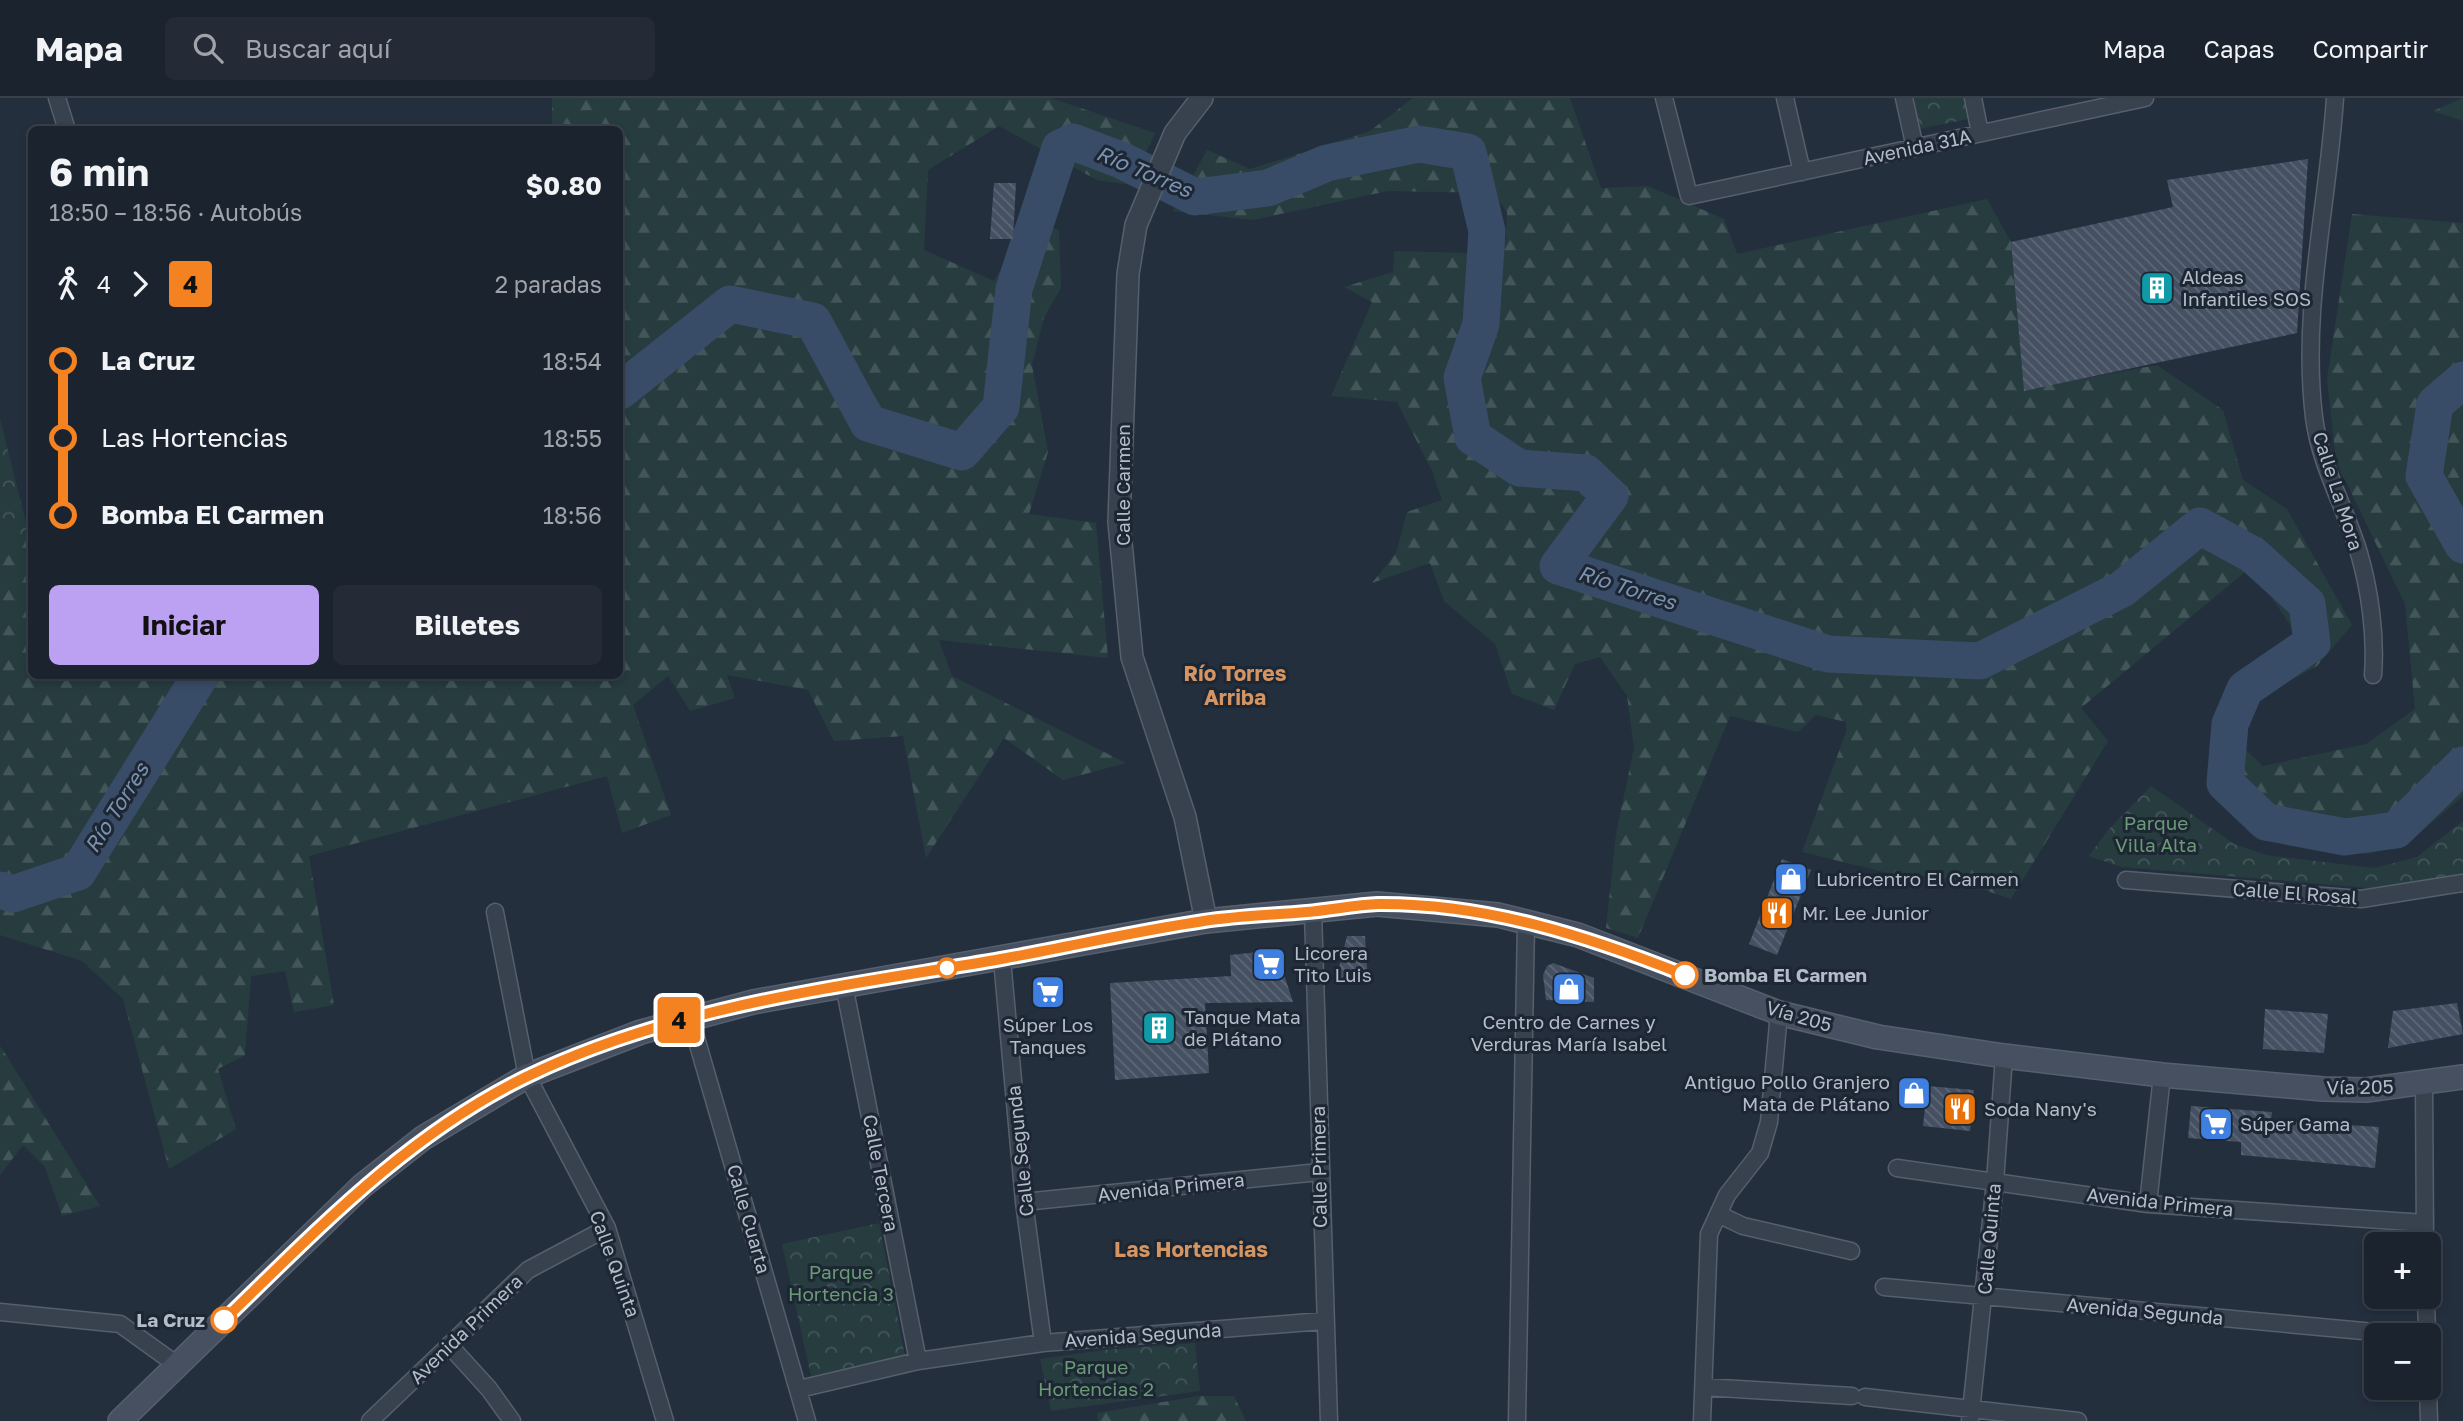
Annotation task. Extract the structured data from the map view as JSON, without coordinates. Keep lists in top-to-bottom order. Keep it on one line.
{"streets":{"main road":["Vía 205"],"street":["Avenida 31A","Calle Carmen","Calle La Mora","Calle El Rosal","Calle Segunda","Calle Primera","Calle Tercera","Avenida Primera","Calle Cuarta","Calle Quinta","Avenida Segunda"]},"crossings":[["Calle Carmen","Vía 205"],["Vía 205","Calle Segunda"],["Vía 205","Calle Primera"],["Vía 205","Calle Tercera"],["Vía 205","Calle Cuarta"],["Vía 205","Calle Quinta"],["Calle Segunda","Avenida Primera"],["Calle Segunda","Avenida Segunda"],["Calle Primera","Avenida Primera"],["Calle Primera","Avenida Segunda"],["Calle Tercera","Avenida Segunda"],["Avenida Primera","Calle Quinta"],["Calle Cuarta","Avenida Segunda"],["Calle Quinta","Avenida Segunda"]],"districts":["Río Torres Arriba","Las Hortencias"],"water":["Río Torres"],"parks":["Parque Villa Alta","Parque Hortencia 3","Parque Hortencias 2"],"places":{"building":["Aldeas Infantiles SOS","Tanque Mata de Plátano"],"shop":["Lubricentro El Carmen","Centro de Carnes y Verduras María Isabel","Antiguo Pollo Granjero Mata de Plátano"],"restaurant":["Mr. Lee Junior","Soda Nany's"],"supermarket":["Licorera Tito Luis","Súper Los Tanques","Súper Gama"],"other":["Bomba El Carmen","La Cruz"]},"lines":["bus line 4"],"page":{"header":"Mapa","search":"Buscar aquí","nav":["Mapa","Capas","Compartir"],"on_map":"4","heading":["6 min","18:50 – 18:56 · Autobús","$0.80"],"legs":["4","4","2 paradas"],"list":[{"name":"La Cruz","value":"18:54"},{"name":"Las Hortencias","value":"18:55"},{"name":"Bomba El Carmen","value":"18:56"}],"buttons":["Iniciar","Billetes"],"map_buttons":["+","−"]}}
